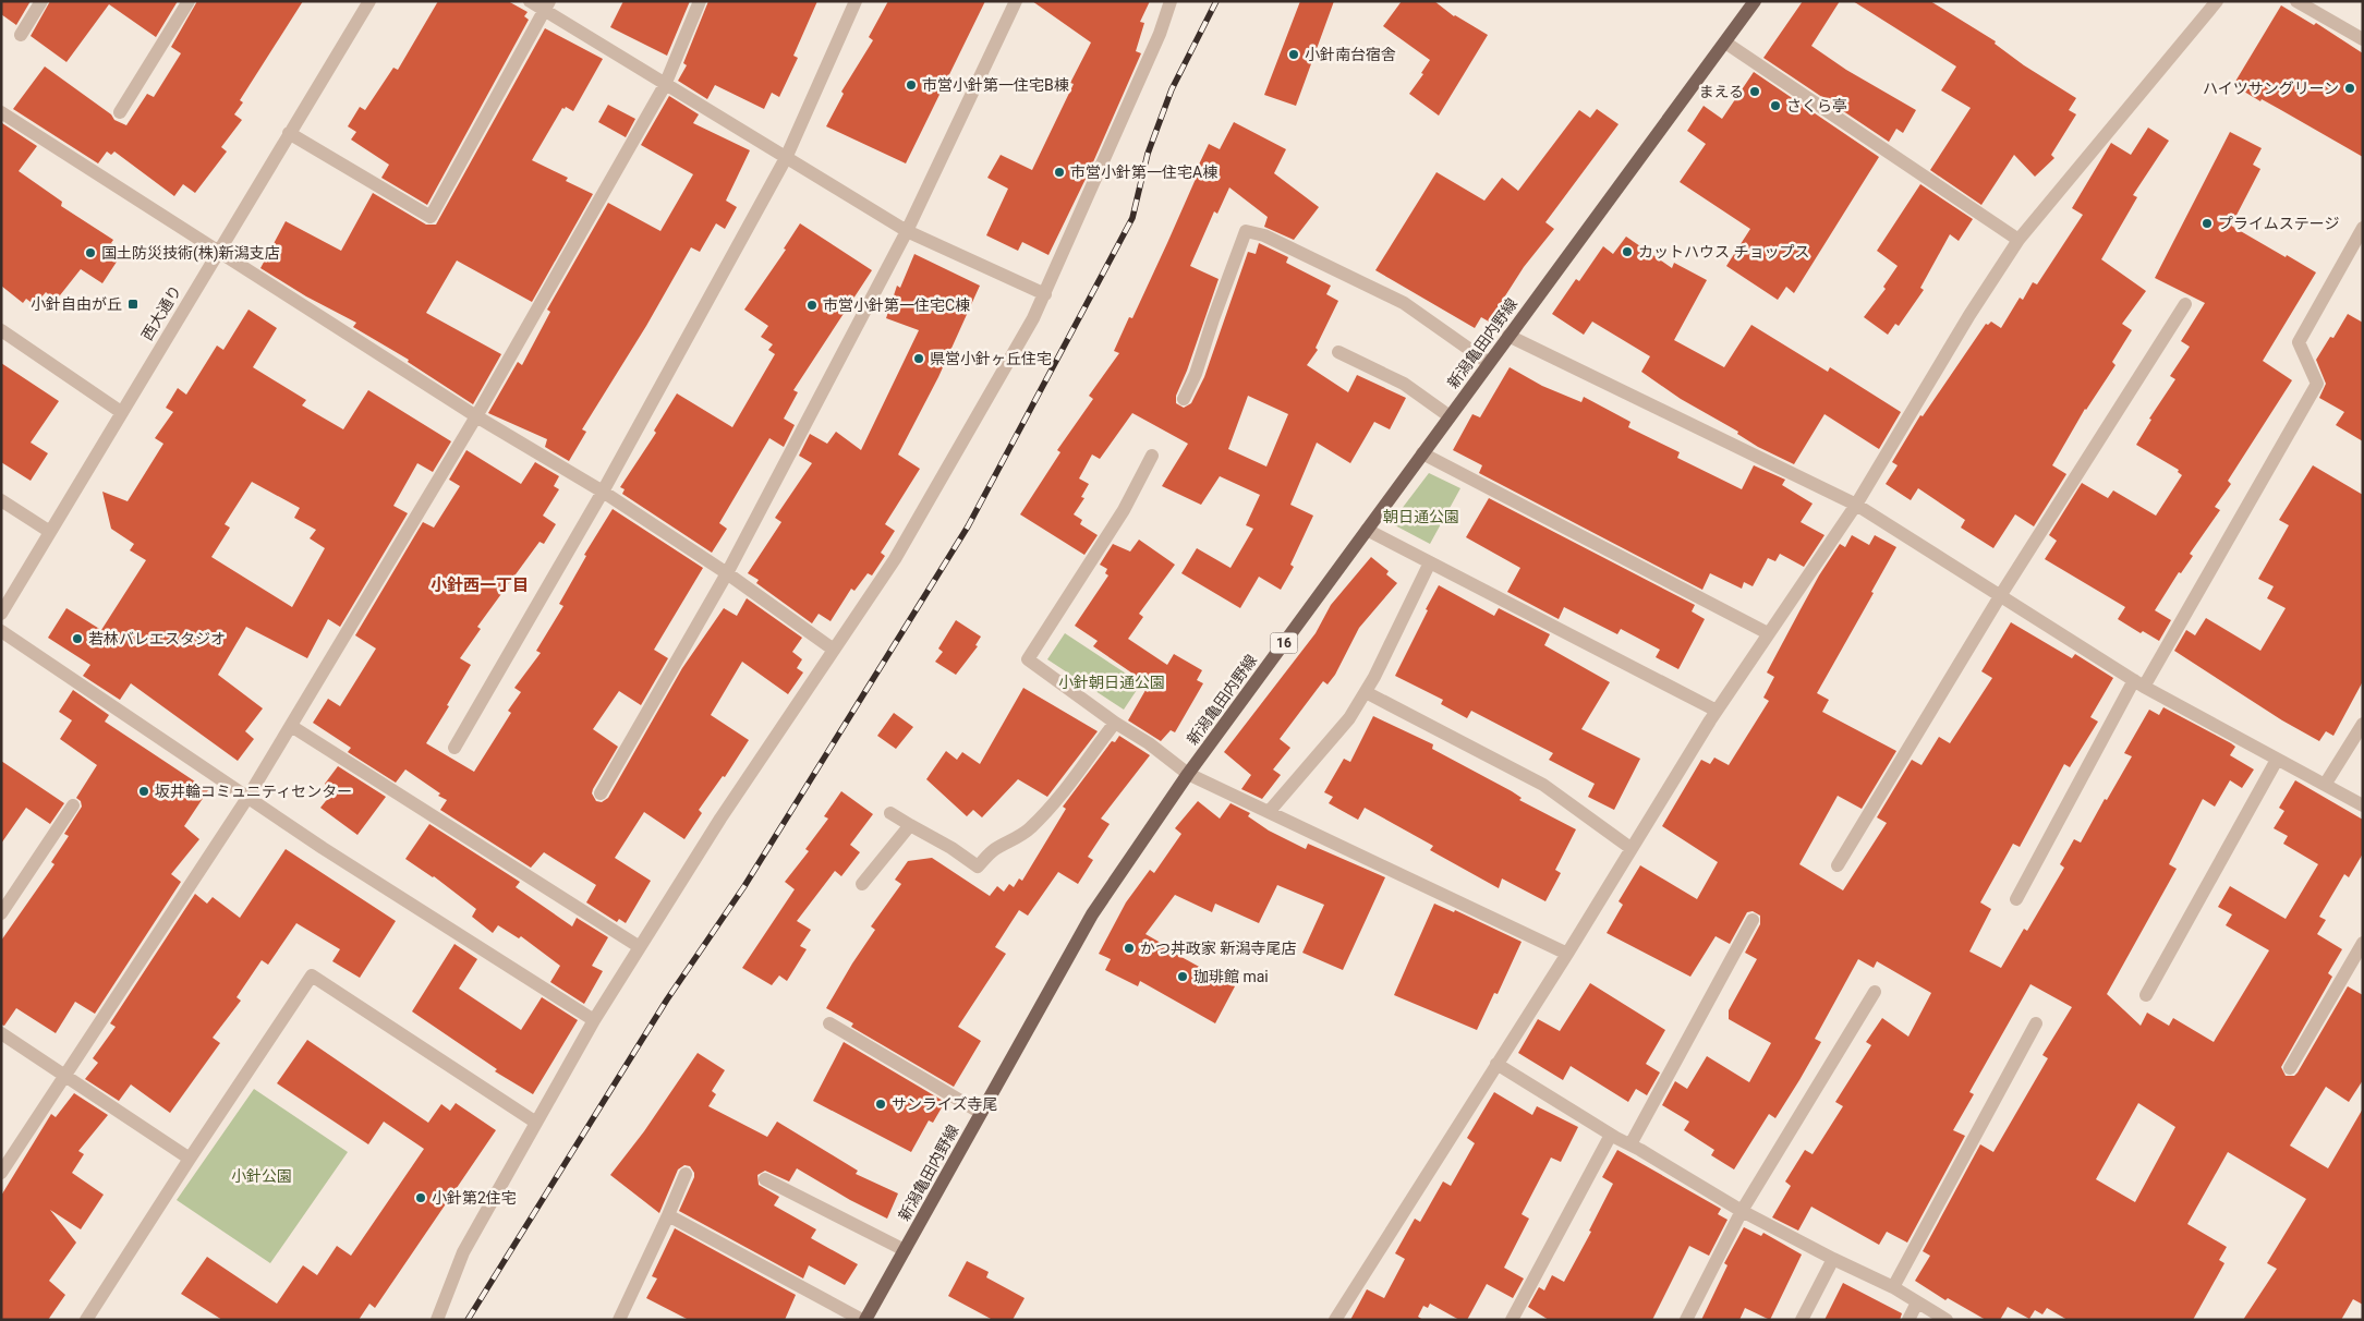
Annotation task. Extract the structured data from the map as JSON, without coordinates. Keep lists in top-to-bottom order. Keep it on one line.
{"streets":{"main road":["新潟亀田内野線","16"],"street":["西大通り"]},"districts":["小針西一丁目"],"parks":["朝日通公園","小針朝日通公園","小針公園"],"places":{"other":["小針南台宿舎","市営小針第一住宅B棟","ハイツサングリーン","まえる","さくら亭","市営小針第一住宅A棟","プライムステージ","カットハウス チョップス","国土防災技術(株)新潟支店","市営小針第一住宅C棟","県営小針ヶ丘住宅","若林バレエスタジオ","坂井輪コミュニティセンター","かつ丼政家 新潟寺尾店","珈琲館 mai","サンライズ寺尾","小針第2住宅"],"transit":["小針自由が丘"]}}
